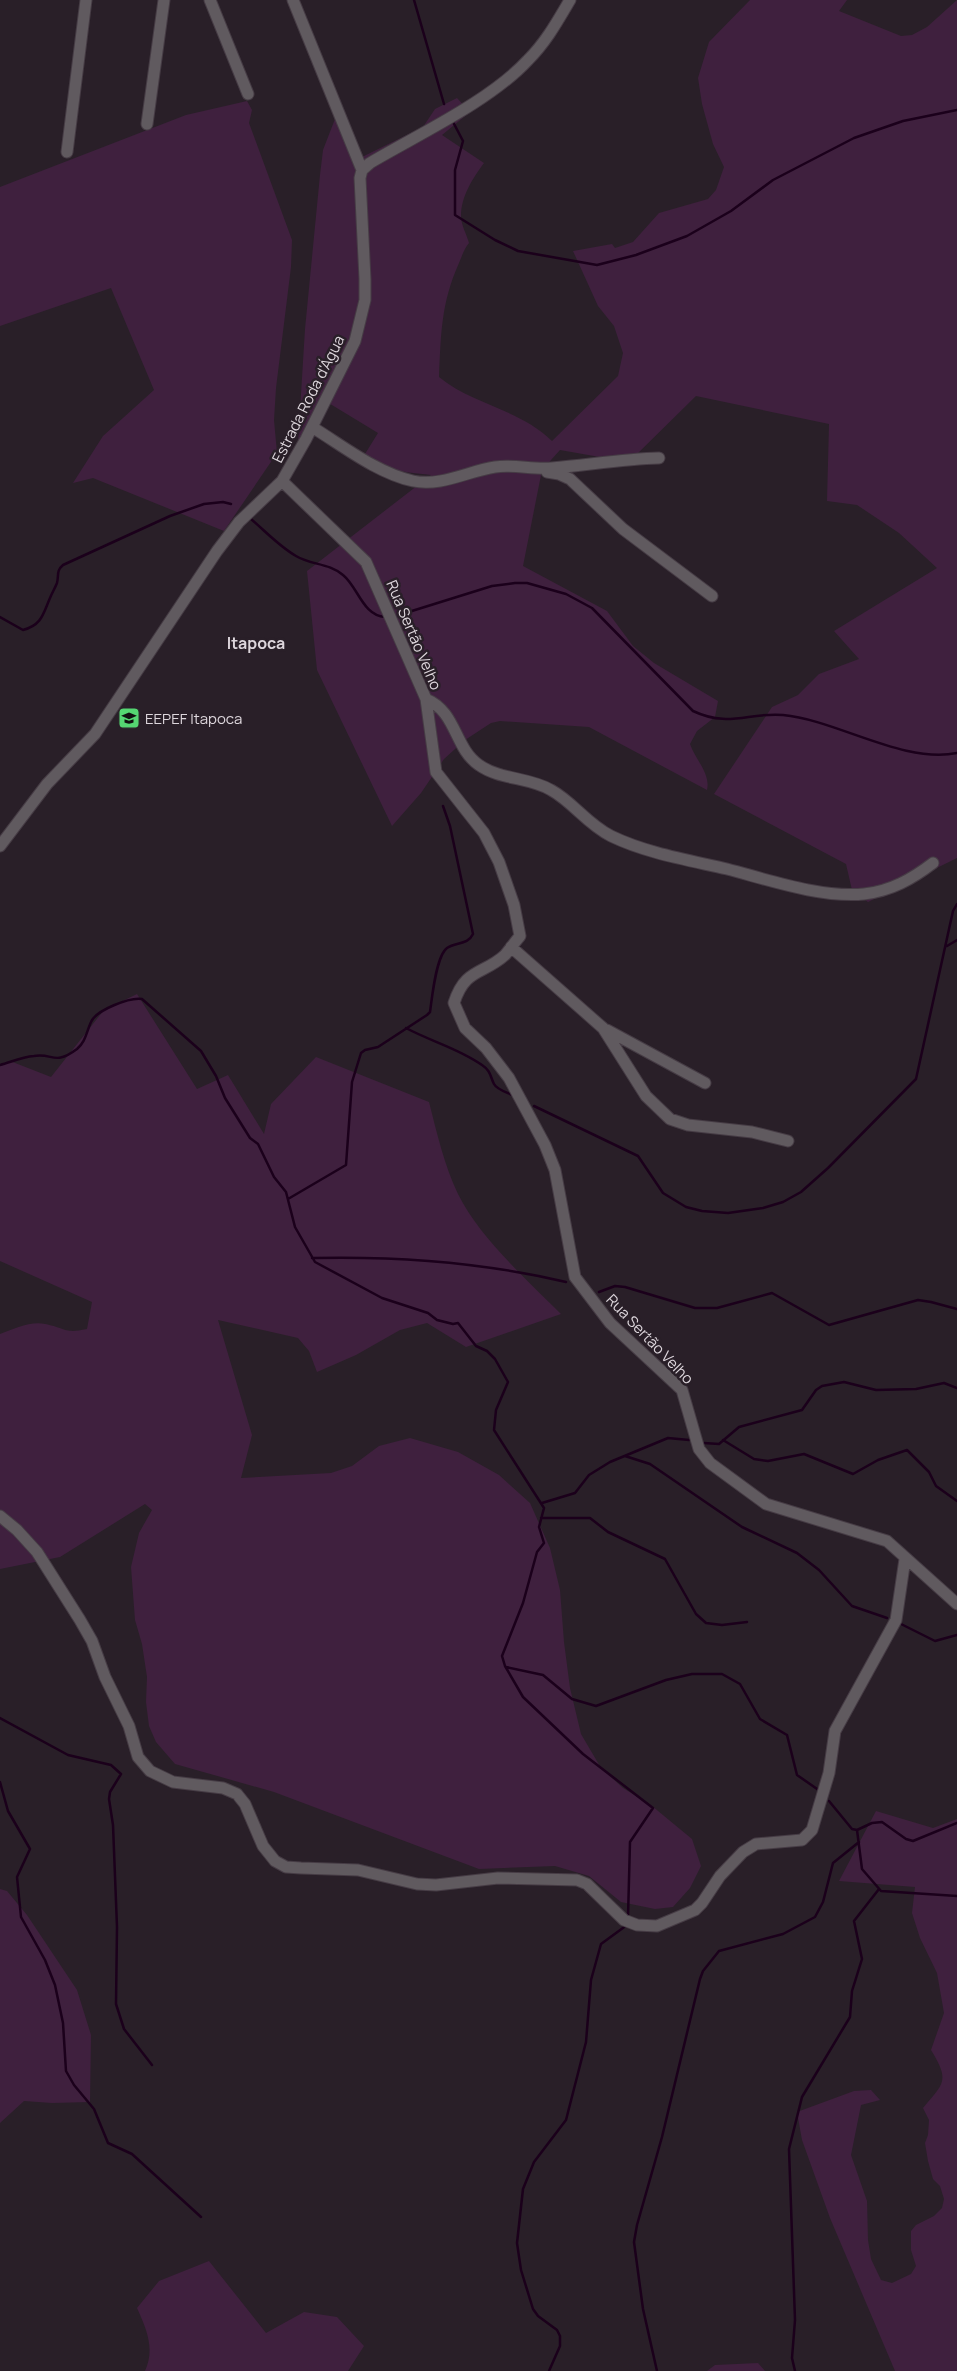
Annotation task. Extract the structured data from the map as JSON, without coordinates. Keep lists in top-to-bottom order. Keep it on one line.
{"streets":{"street":["Estrada Roda d'Água","Rua Sertão Velho"]},"crossings":[["Estrada Roda d'Água","Rua Sertão Velho"]],"districts":["Itapoca"],"places":{"school or university":["EEPEF Itapoca"]}}
